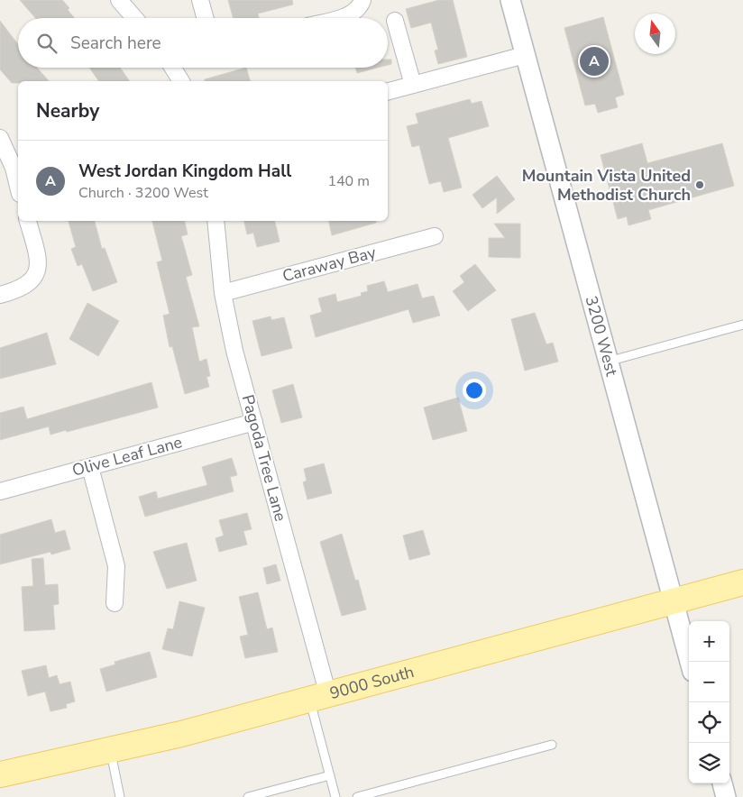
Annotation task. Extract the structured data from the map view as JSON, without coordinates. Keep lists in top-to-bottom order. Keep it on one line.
{"streets":{"main road":["9000 South"],"street":["Caraway Bay","3200 West","Olive Leaf Lane","Pagoda Tree Lane"]},"crossings":[["Caraway Bay","Pagoda Tree Lane"],["3200 West","9000 South"],["Olive Leaf Lane","Pagoda Tree Lane"],["Pagoda Tree Lane","9000 South"]],"places":["Mountain Vista United Methodist Church"],"north":"top","page":{"search":"Search here","pins":"A","heading":"Nearby","list":[{"mark":"A","name":"West Jordan Kingdom Hall","note":"Church · 3200 West","value":"140 m"}],"map_buttons":["+","−"]}}
